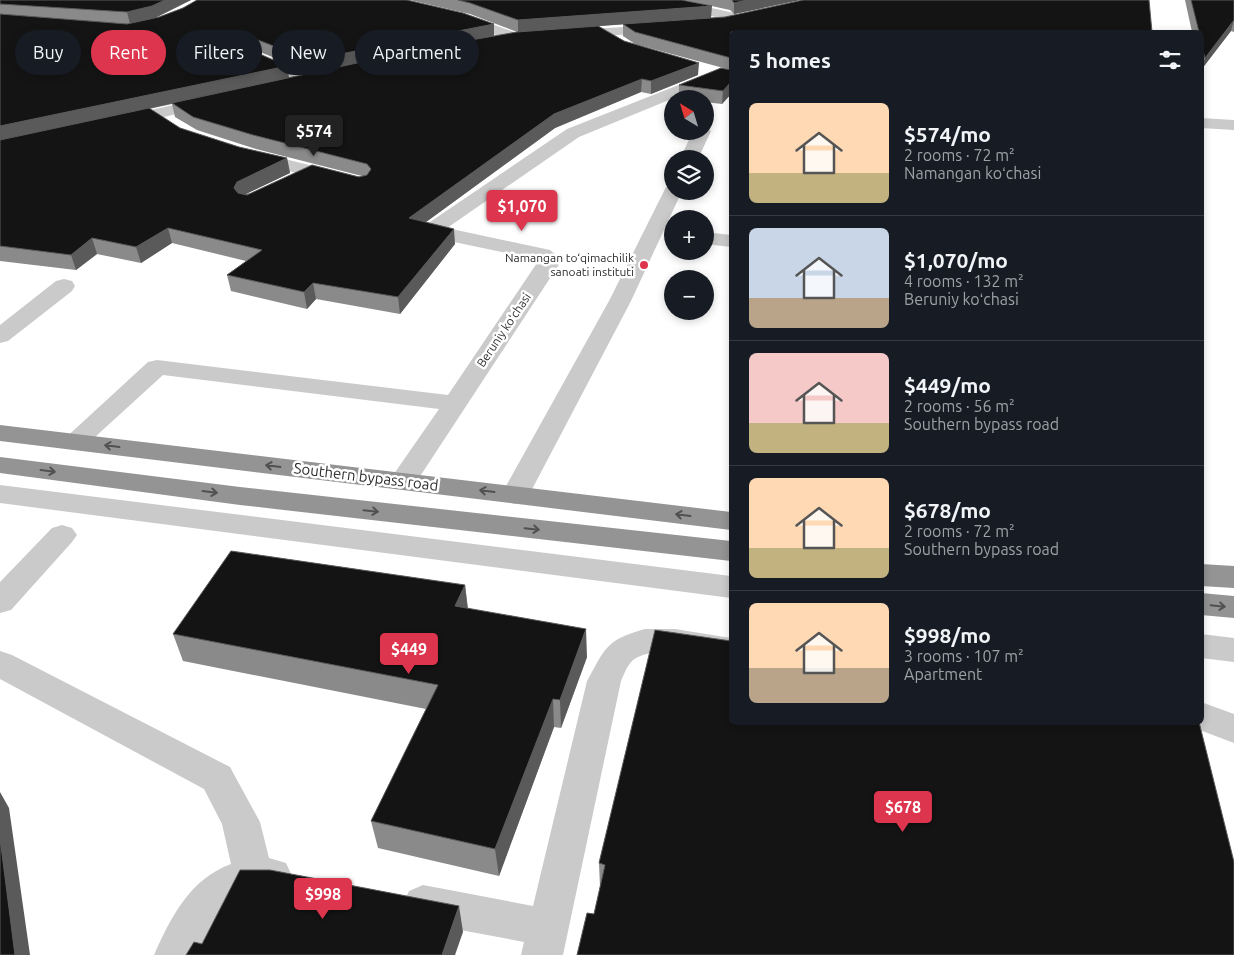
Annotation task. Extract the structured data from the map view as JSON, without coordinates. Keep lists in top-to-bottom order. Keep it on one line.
{"streets":{"highway":["Southern bypass road"],"street":["Beruniy koʻchasi"]},"crossings":[["Beruniy koʻchasi","Southern bypass road"]],"places":["Namangan to‘qimachilik sanoati instituti"],"north":"top left","page":{"chip":["Buy","Rent","Filters","New","Apartment"],"heading":"5 homes","map_buttons":["+","−"],"list":[{"name":"$574/mo","note":"2 rooms · 72 m² · Namangan koʻchasi"},{"name":"$1,070/mo","note":"4 rooms · 132 m² · Beruniy koʻchasi"},{"name":"$449/mo","note":"2 rooms · 56 m² · Southern bypass road"},{"name":"$678/mo","note":"2 rooms · 72 m² · Southern bypass road"},{"name":"$998/mo","note":"3 rooms · 107 m² · Apartment"}],"price":["$574","$1,070","$449","$678","$998"]}}
